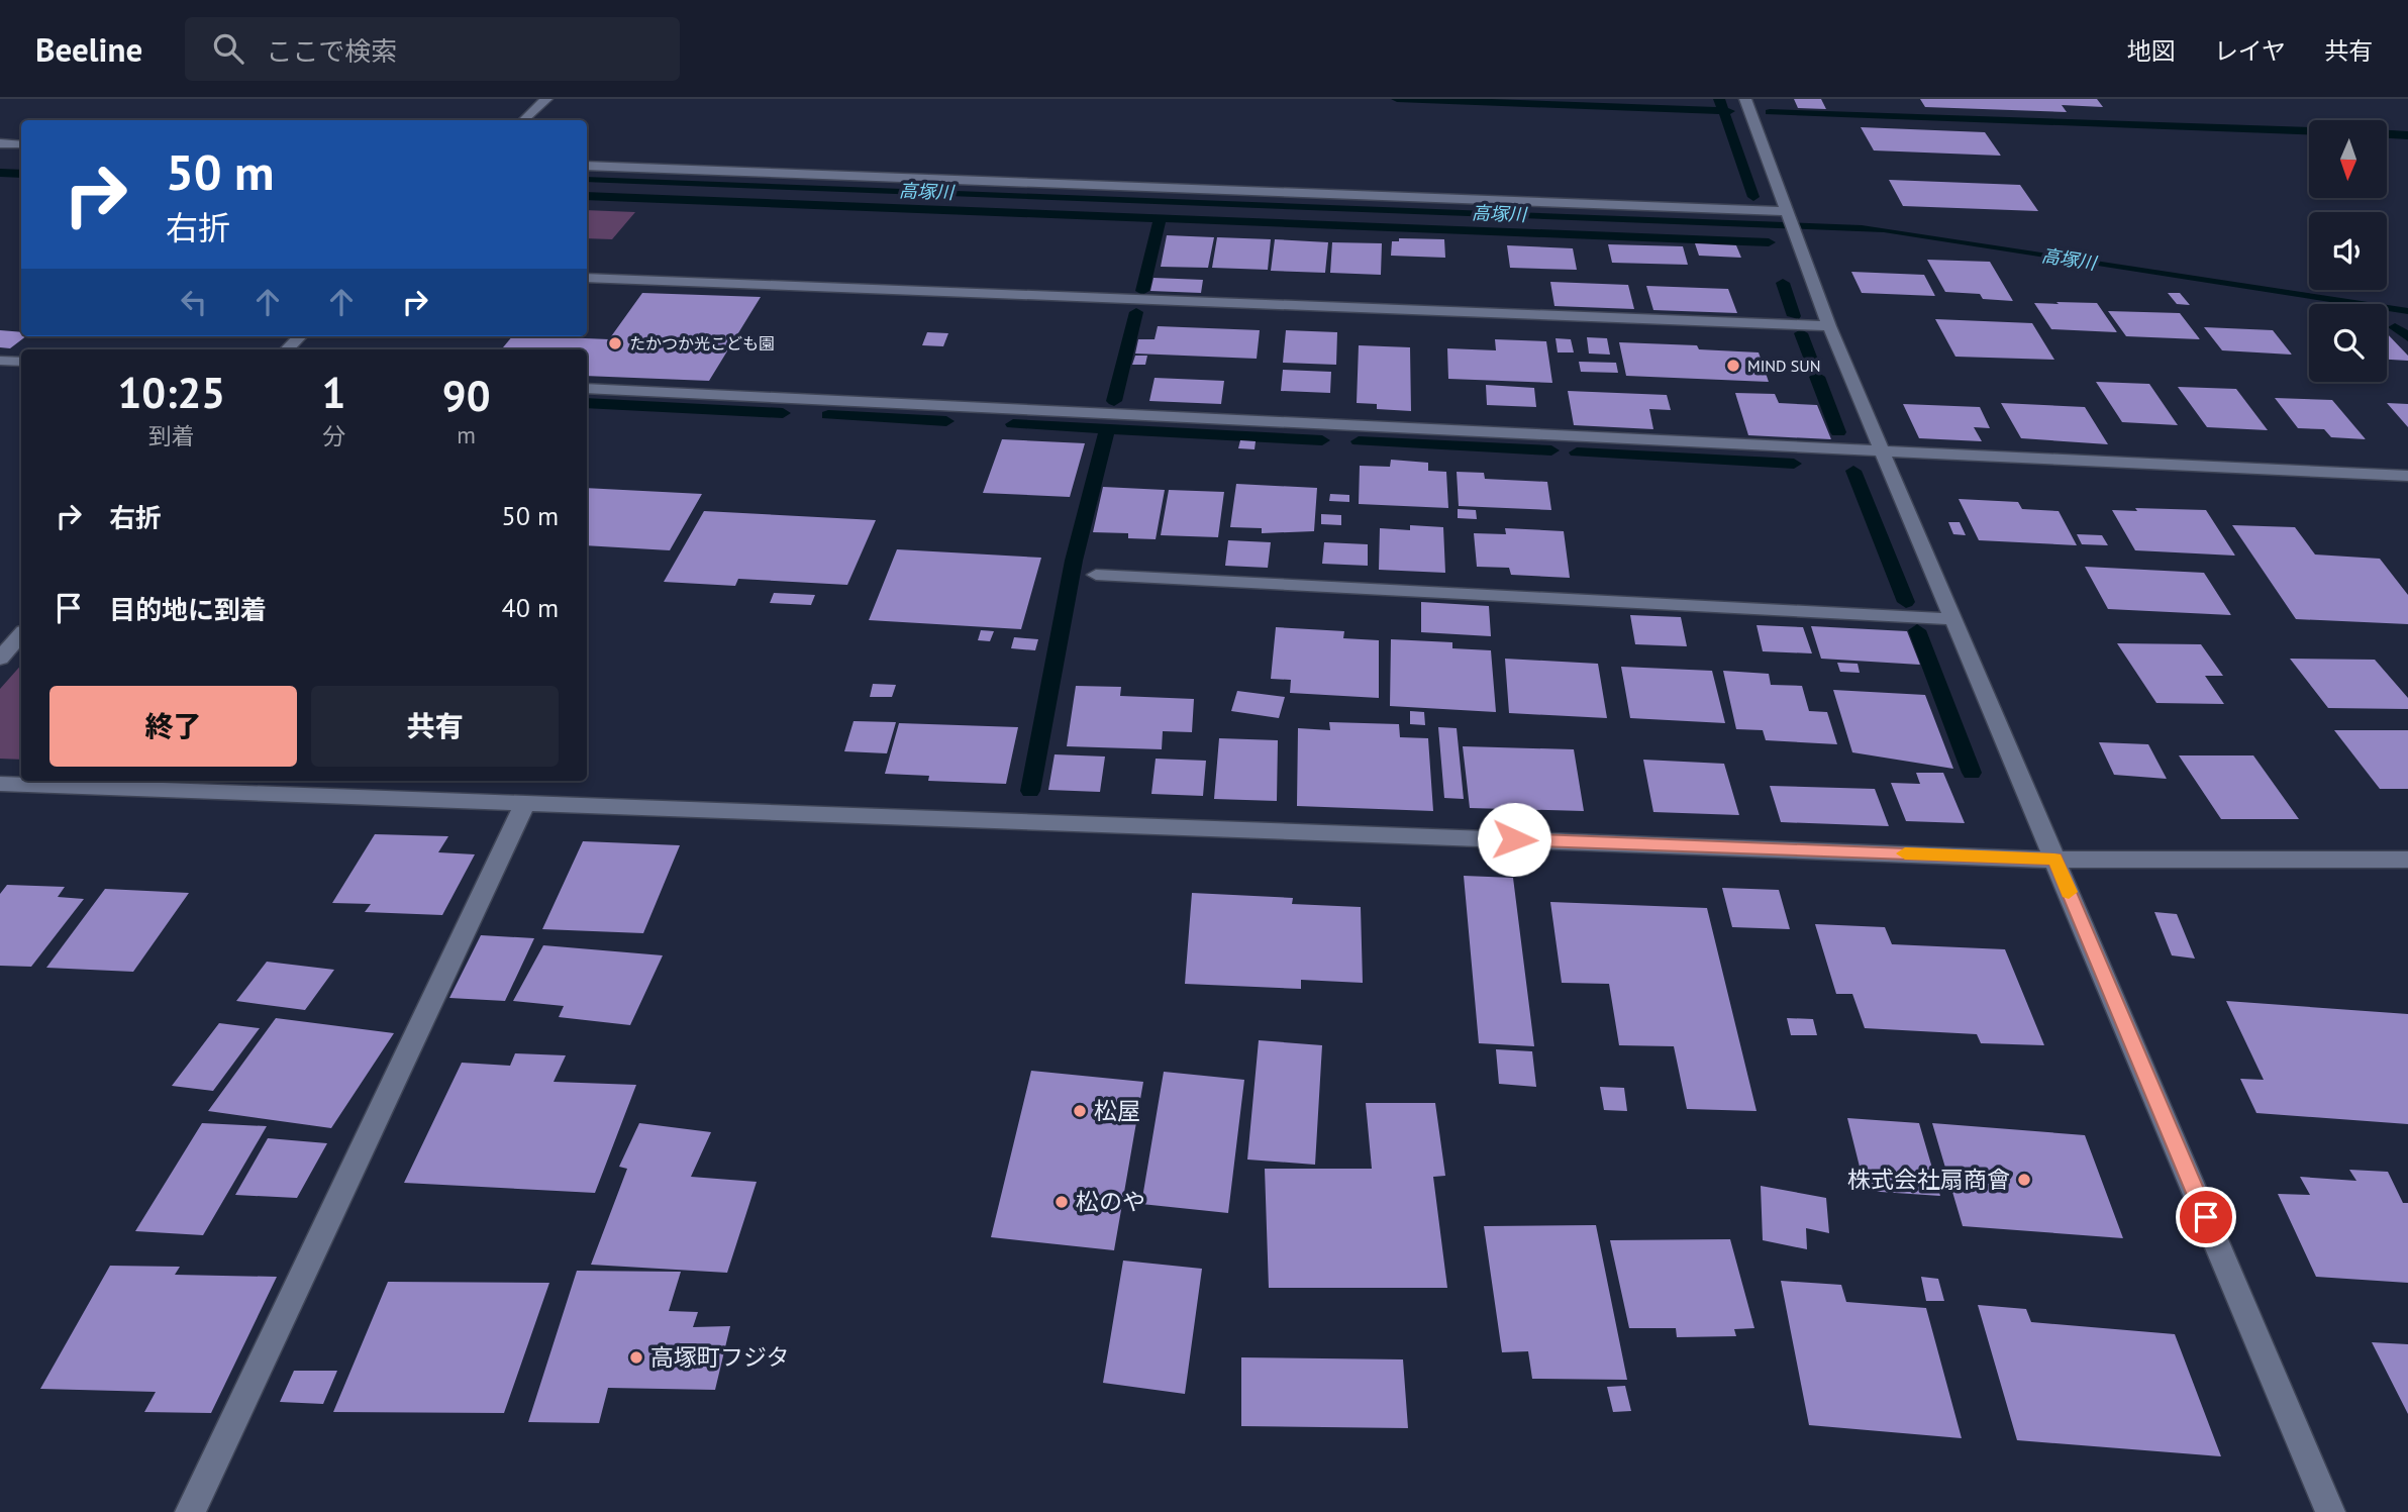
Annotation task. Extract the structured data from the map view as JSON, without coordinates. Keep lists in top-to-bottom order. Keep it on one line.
{"water":["高塚川"],"places":["たかつか光こども園","MIND SUN","松屋","株式会社扇商會","松のや","高塚町フジタ"],"north":"bottom","page":{"header":"Beeline","search":"ここで検索","nav":["地図","レイヤ","共有"],"turn":["50 m","右折"],"eta":["10:25","到着","1","分","90","m"],"list":[{"name":"右折","value":"50 m"},{"name":"目的地に到着","value":"40 m"}],"buttons":["終了","共有"]}}
